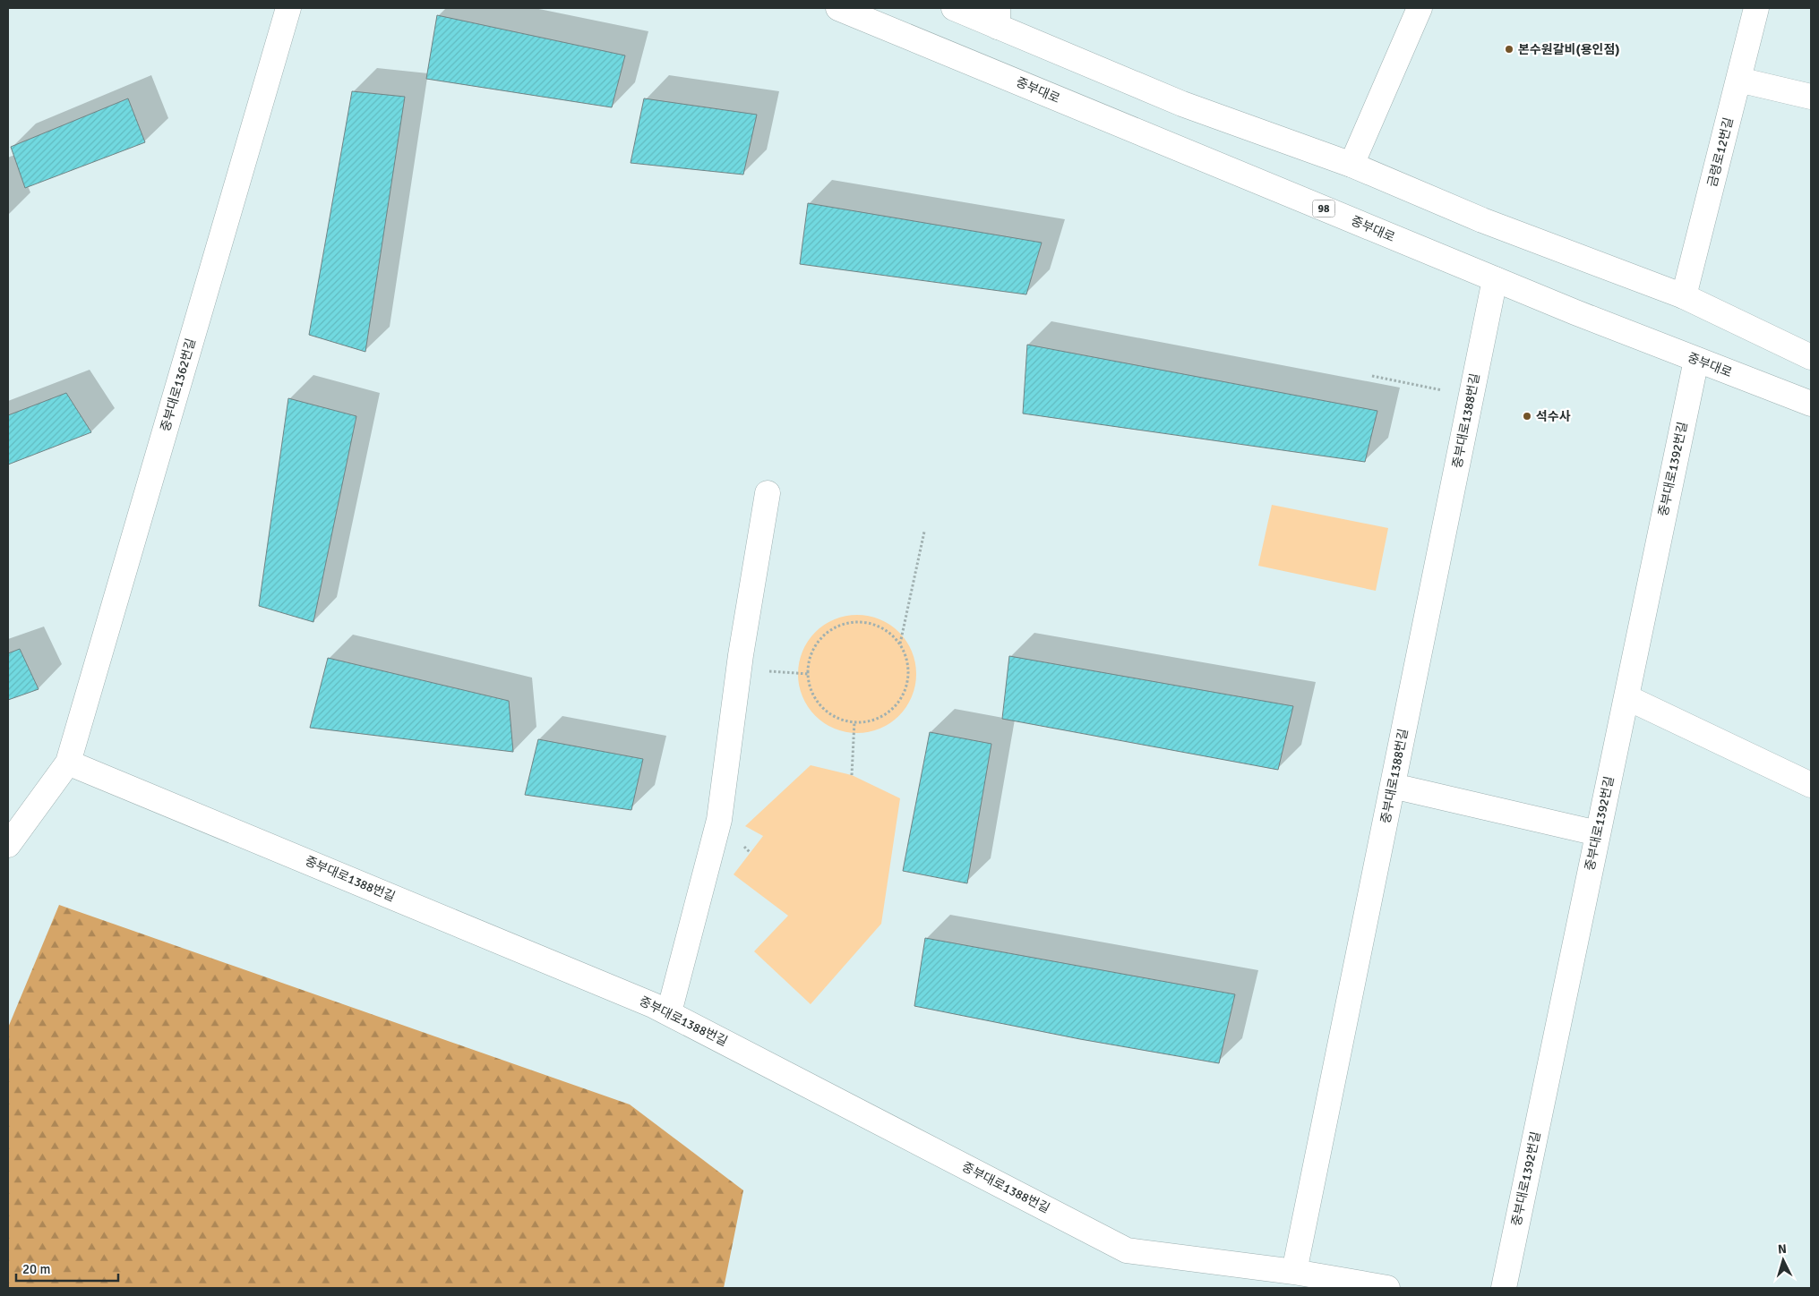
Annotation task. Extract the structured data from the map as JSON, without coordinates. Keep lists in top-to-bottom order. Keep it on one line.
{"streets":{"street":["중부대로","금령로12번길","98","중부대로1362번길","중부대로1388번길","중부대로1392번길"]},"crossings":[["중부대로","중부대로1388번길"],["중부대로","중부대로1392번길"],["중부대로1362번길","중부대로1388번길"]],"places":["본수원갈비(용인점)","석수사"],"scale_bar":"20 m","north":"top"}
